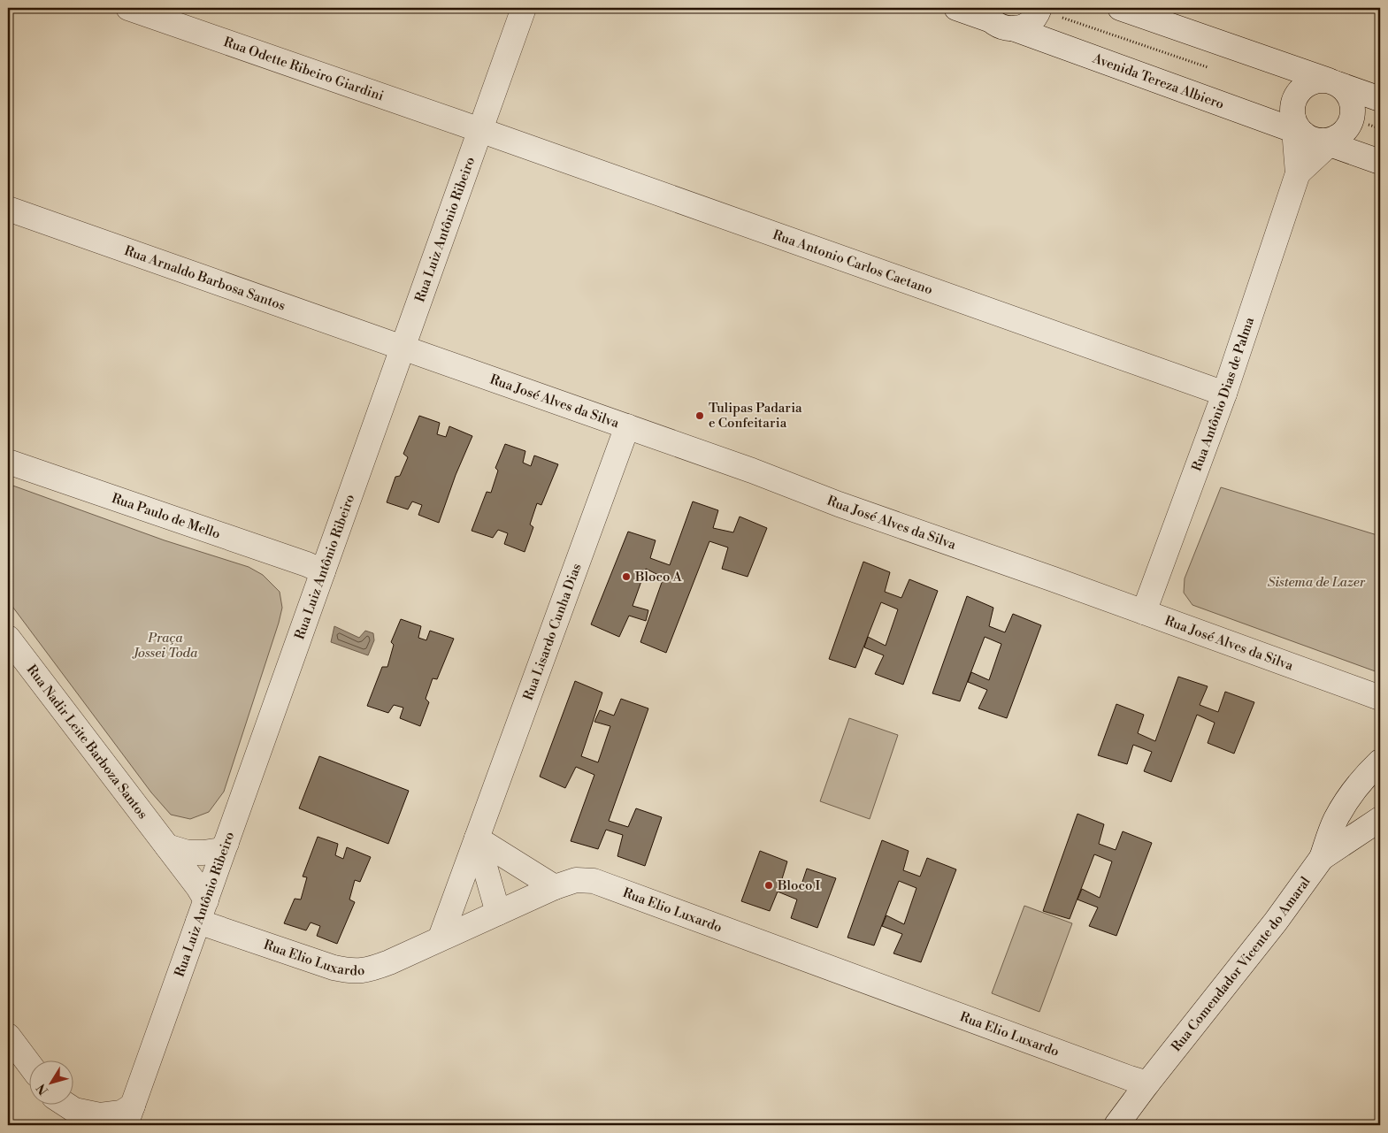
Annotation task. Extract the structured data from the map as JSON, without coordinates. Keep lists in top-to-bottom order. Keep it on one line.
{"streets":{"street":["Rua Odette Ribeiro Giardini","Avenida Tereza Albiero","Rua Luiz Antônio Ribeiro","Rua Antonio Carlos Caetano","Rua Arnaldo Barbosa Santos","Rua Antônio Dias de Palma","Rua José Alves da Silva","Rua Paulo de Mello","Rua Lisardo Cunha Dias","Rua Nadir Leite Barboza Santos","Rua Elio Luxardo","Rua Comendador Vicente do Amaral"]},"crossings":[["Rua Odette Ribeiro Giardini","Rua Luiz Antônio Ribeiro"],["Rua Odette Ribeiro Giardini","Rua Antonio Carlos Caetano"],["Avenida Tereza Albiero","Rua Antônio Dias de Palma"],["Rua Luiz Antônio Ribeiro","Rua Antonio Carlos Caetano"],["Rua Luiz Antônio Ribeiro","Rua Arnaldo Barbosa Santos"],["Rua Luiz Antônio Ribeiro","Rua José Alves da Silva"],["Rua Luiz Antônio Ribeiro","Rua Paulo de Mello"],["Rua Luiz Antônio Ribeiro","Rua Nadir Leite Barboza Santos"],["Rua Luiz Antônio Ribeiro","Rua Elio Luxardo"],["Rua Antonio Carlos Caetano","Rua Antônio Dias de Palma"],["Rua Arnaldo Barbosa Santos","Rua José Alves da Silva"],["Rua Antônio Dias de Palma","Rua José Alves da Silva"],["Rua José Alves da Silva","Rua Lisardo Cunha Dias"],["Rua Lisardo Cunha Dias","Rua Elio Luxardo"],["Rua Nadir Leite Barboza Santos","Rua Elio Luxardo"],["Rua Elio Luxardo","Rua Comendador Vicente do Amaral"]],"parks":["Sistema de Lazer","Praça Jossei Toda"],"places":["Tulipas Padaria e Confeitaria","Bloco A","Bloco I"],"north":"bottom left"}
